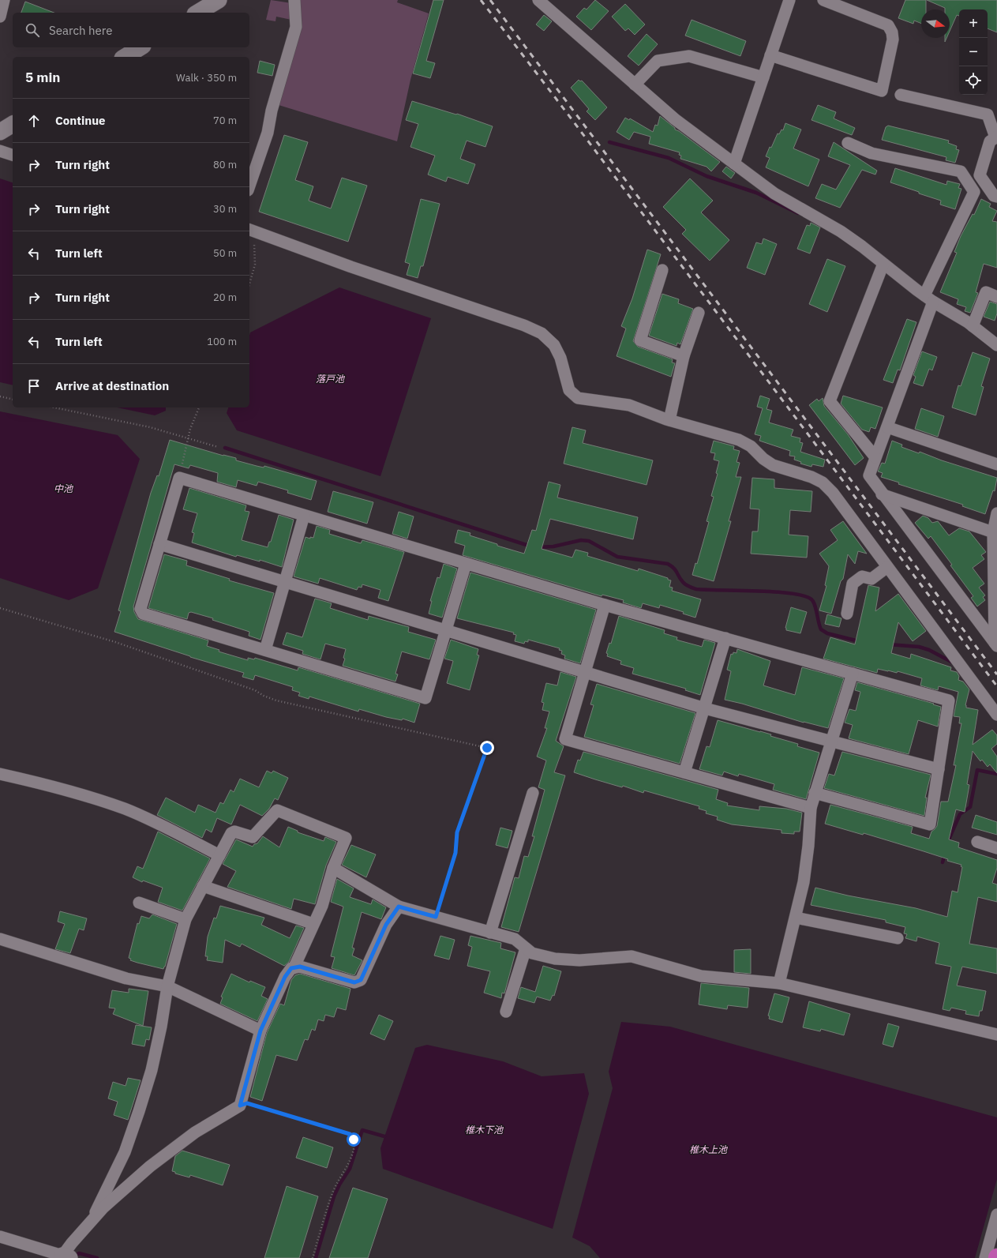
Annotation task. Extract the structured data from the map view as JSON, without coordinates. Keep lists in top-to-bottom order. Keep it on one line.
{"water":["落戸池","中池","椎木下池","椎木上池"],"north":"right","page":{"map_buttons":["+","−"],"search":"Search here","heading":["5 min","Walk · 350 m"],"list":[["Continue","70 m"],["Turn right","80 m"],["Turn right","30 m"],["Turn left","50 m"],["Turn right","20 m"],["Turn left","100 m"],"Arrive at destination"]}}
